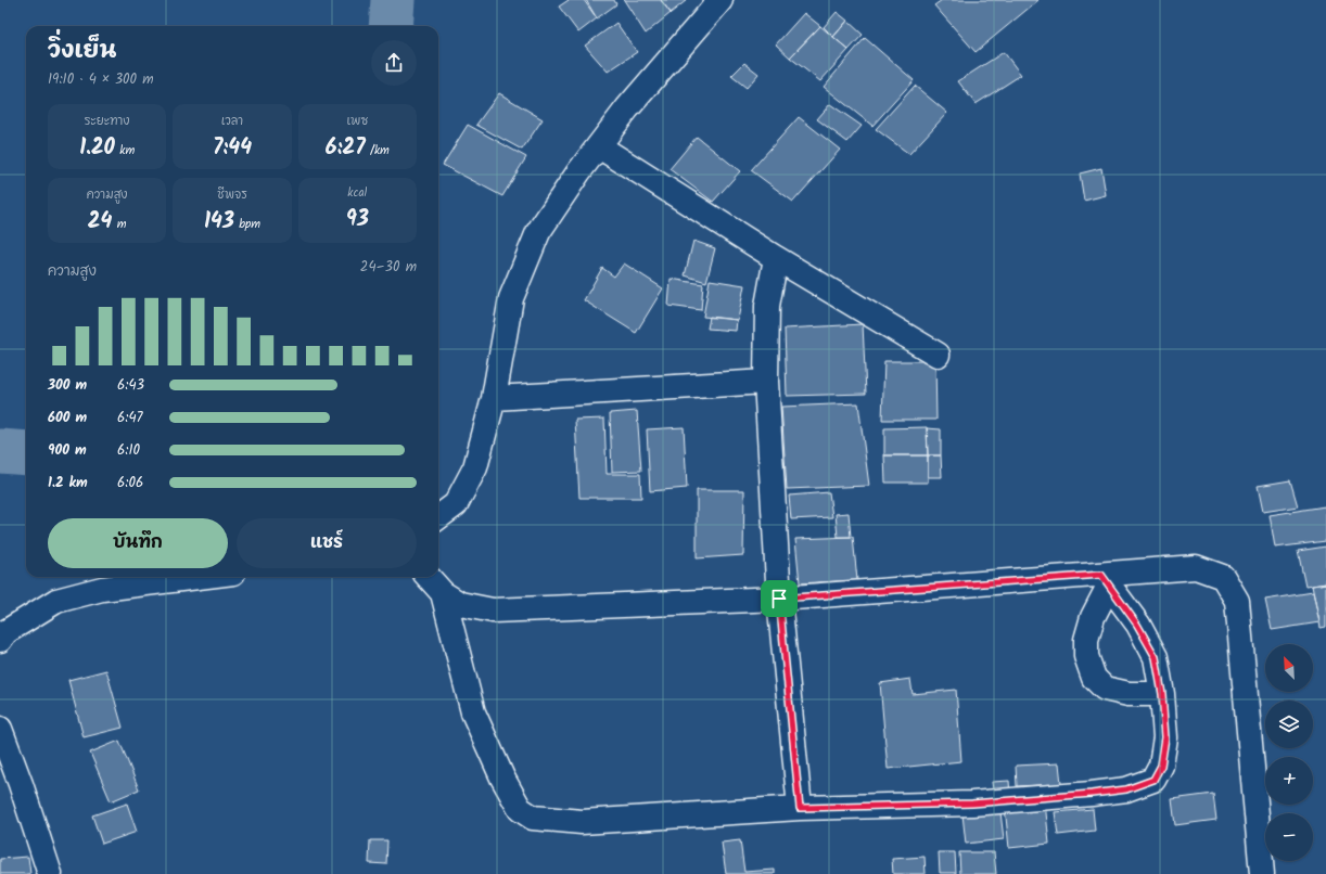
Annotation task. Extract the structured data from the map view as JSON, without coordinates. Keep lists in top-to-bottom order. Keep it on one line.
{"north":"top left","page":{"heading":["วิ่งเย็น","19:10 · 4 × 300 m"],"stats":[["ระยะทาง","1.20 km"],["เวลา","7:44"],["เพซ","6:27 /km"],["ความสูง","24 m"],["ชีพจร","143 bpm"],["kcal","93"]],"chart":["ความสูง","24–30 m"],"list":[{"name":"300 m","note":"6:43"},{"name":"600 m","note":"6:47"},{"name":"900 m","note":"6:10"},{"name":"1.2 km","note":"6:06"}],"buttons":["บันทึก","แชร์"],"map_buttons":["+","−"]}}
